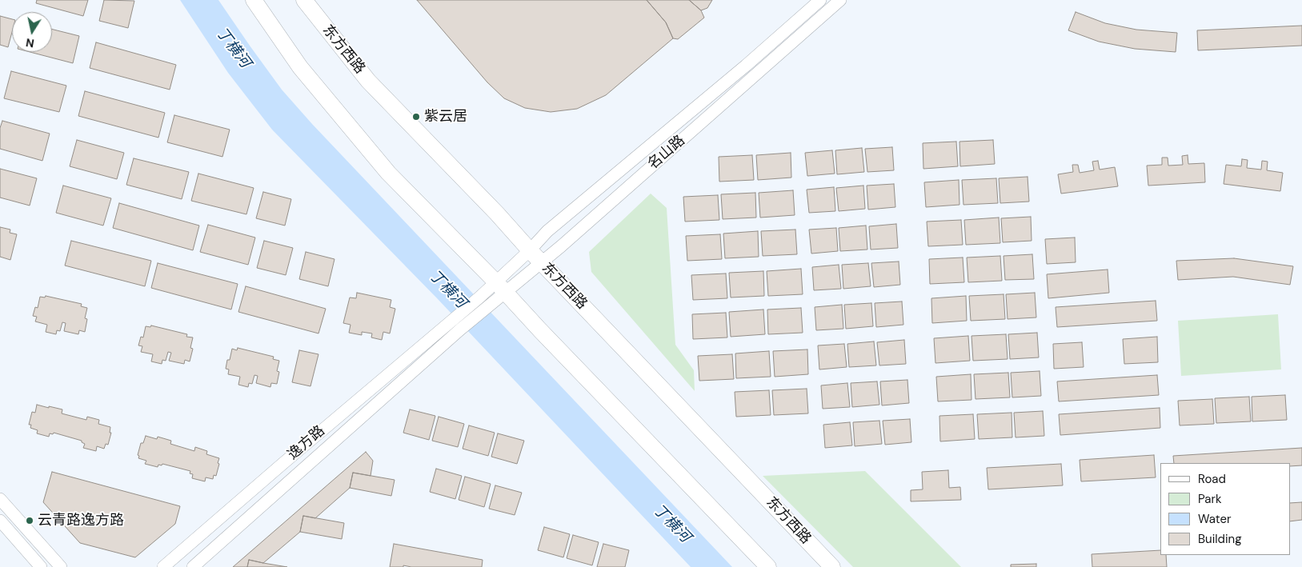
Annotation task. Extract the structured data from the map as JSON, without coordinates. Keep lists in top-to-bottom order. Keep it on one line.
{"streets":{"main road":["东方西路"],"street":["名山路","逸方路"]},"crossings":[["东方西路","名山路"],["名山路","逸方路"]],"water":["丁横河"],"places":["紫云居","云青路逸方路"],"legend":["Road","Park","Water","Building"],"north":"bottom"}
